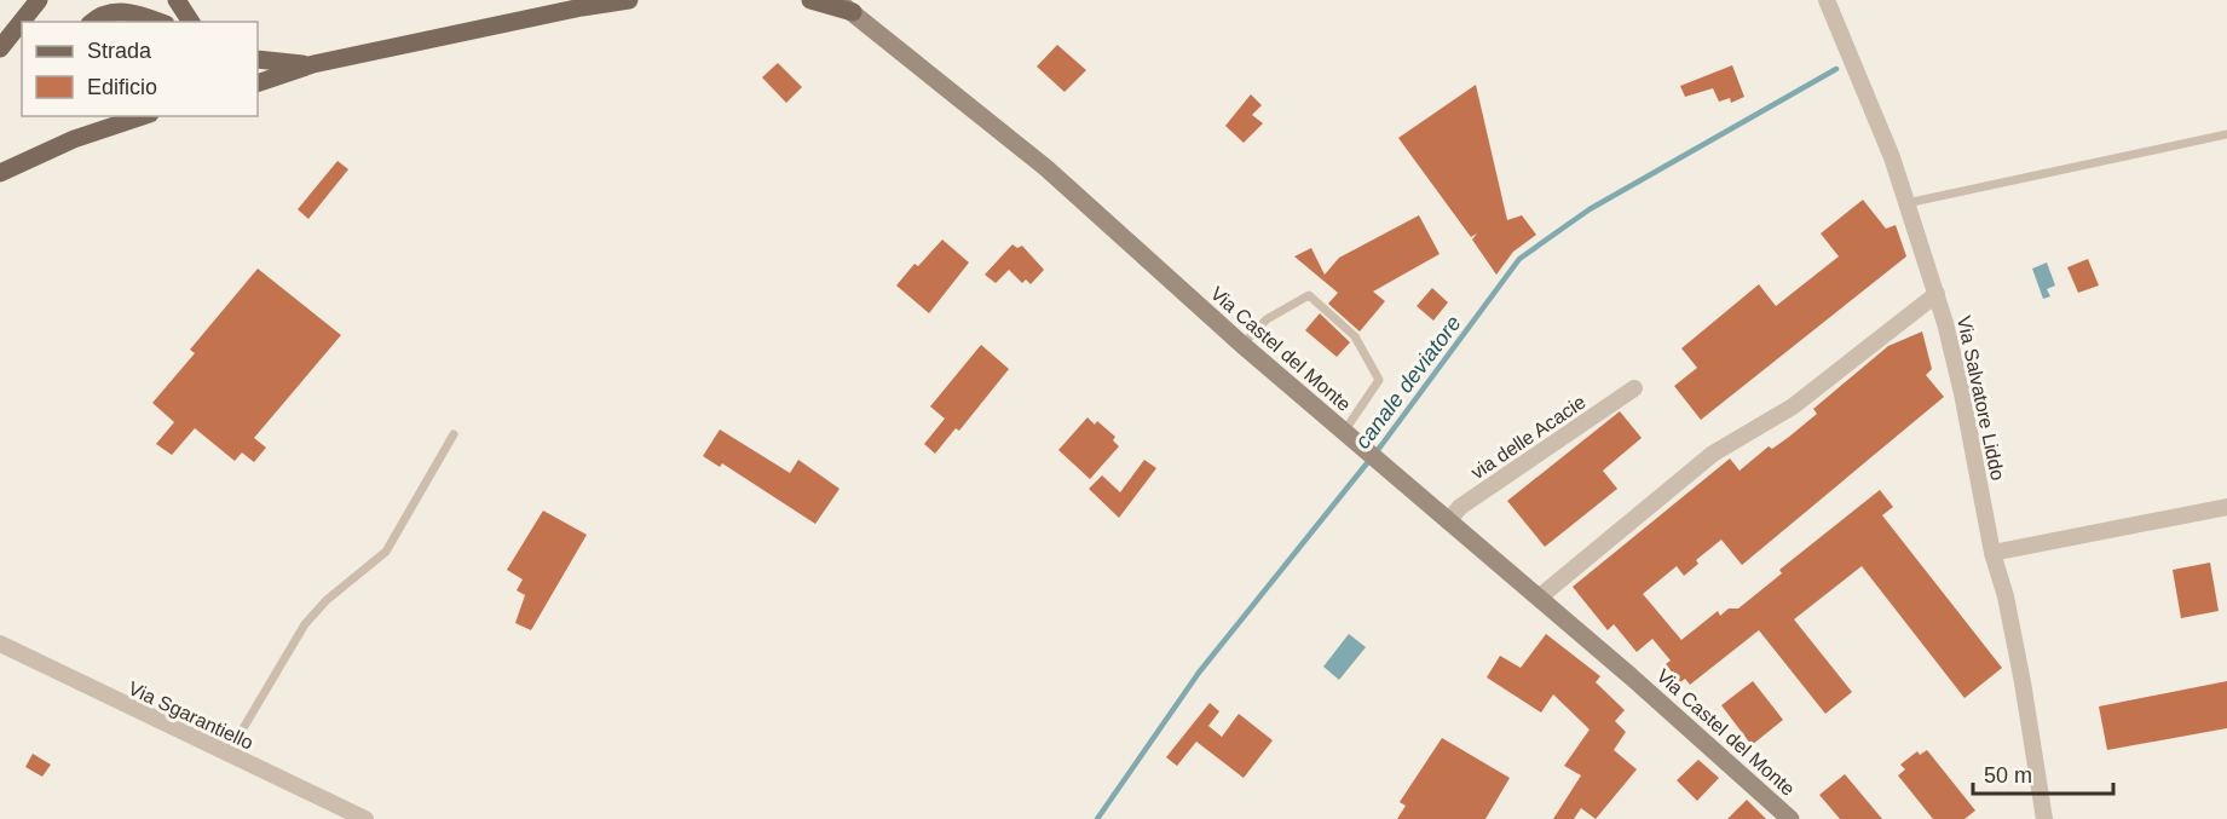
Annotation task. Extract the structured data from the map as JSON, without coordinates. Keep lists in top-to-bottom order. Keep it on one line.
{"streets":{"main road":["Via Castel del Monte"],"street":["Via Salvatore Liddo","via delle Acacie","Via Sgarantiello"]},"crossings":[["Via Castel del Monte","via delle Acacie"]],"water":["canale deviatore"],"legend":["Strada","Edificio"],"scale_bar":"50 m"}
